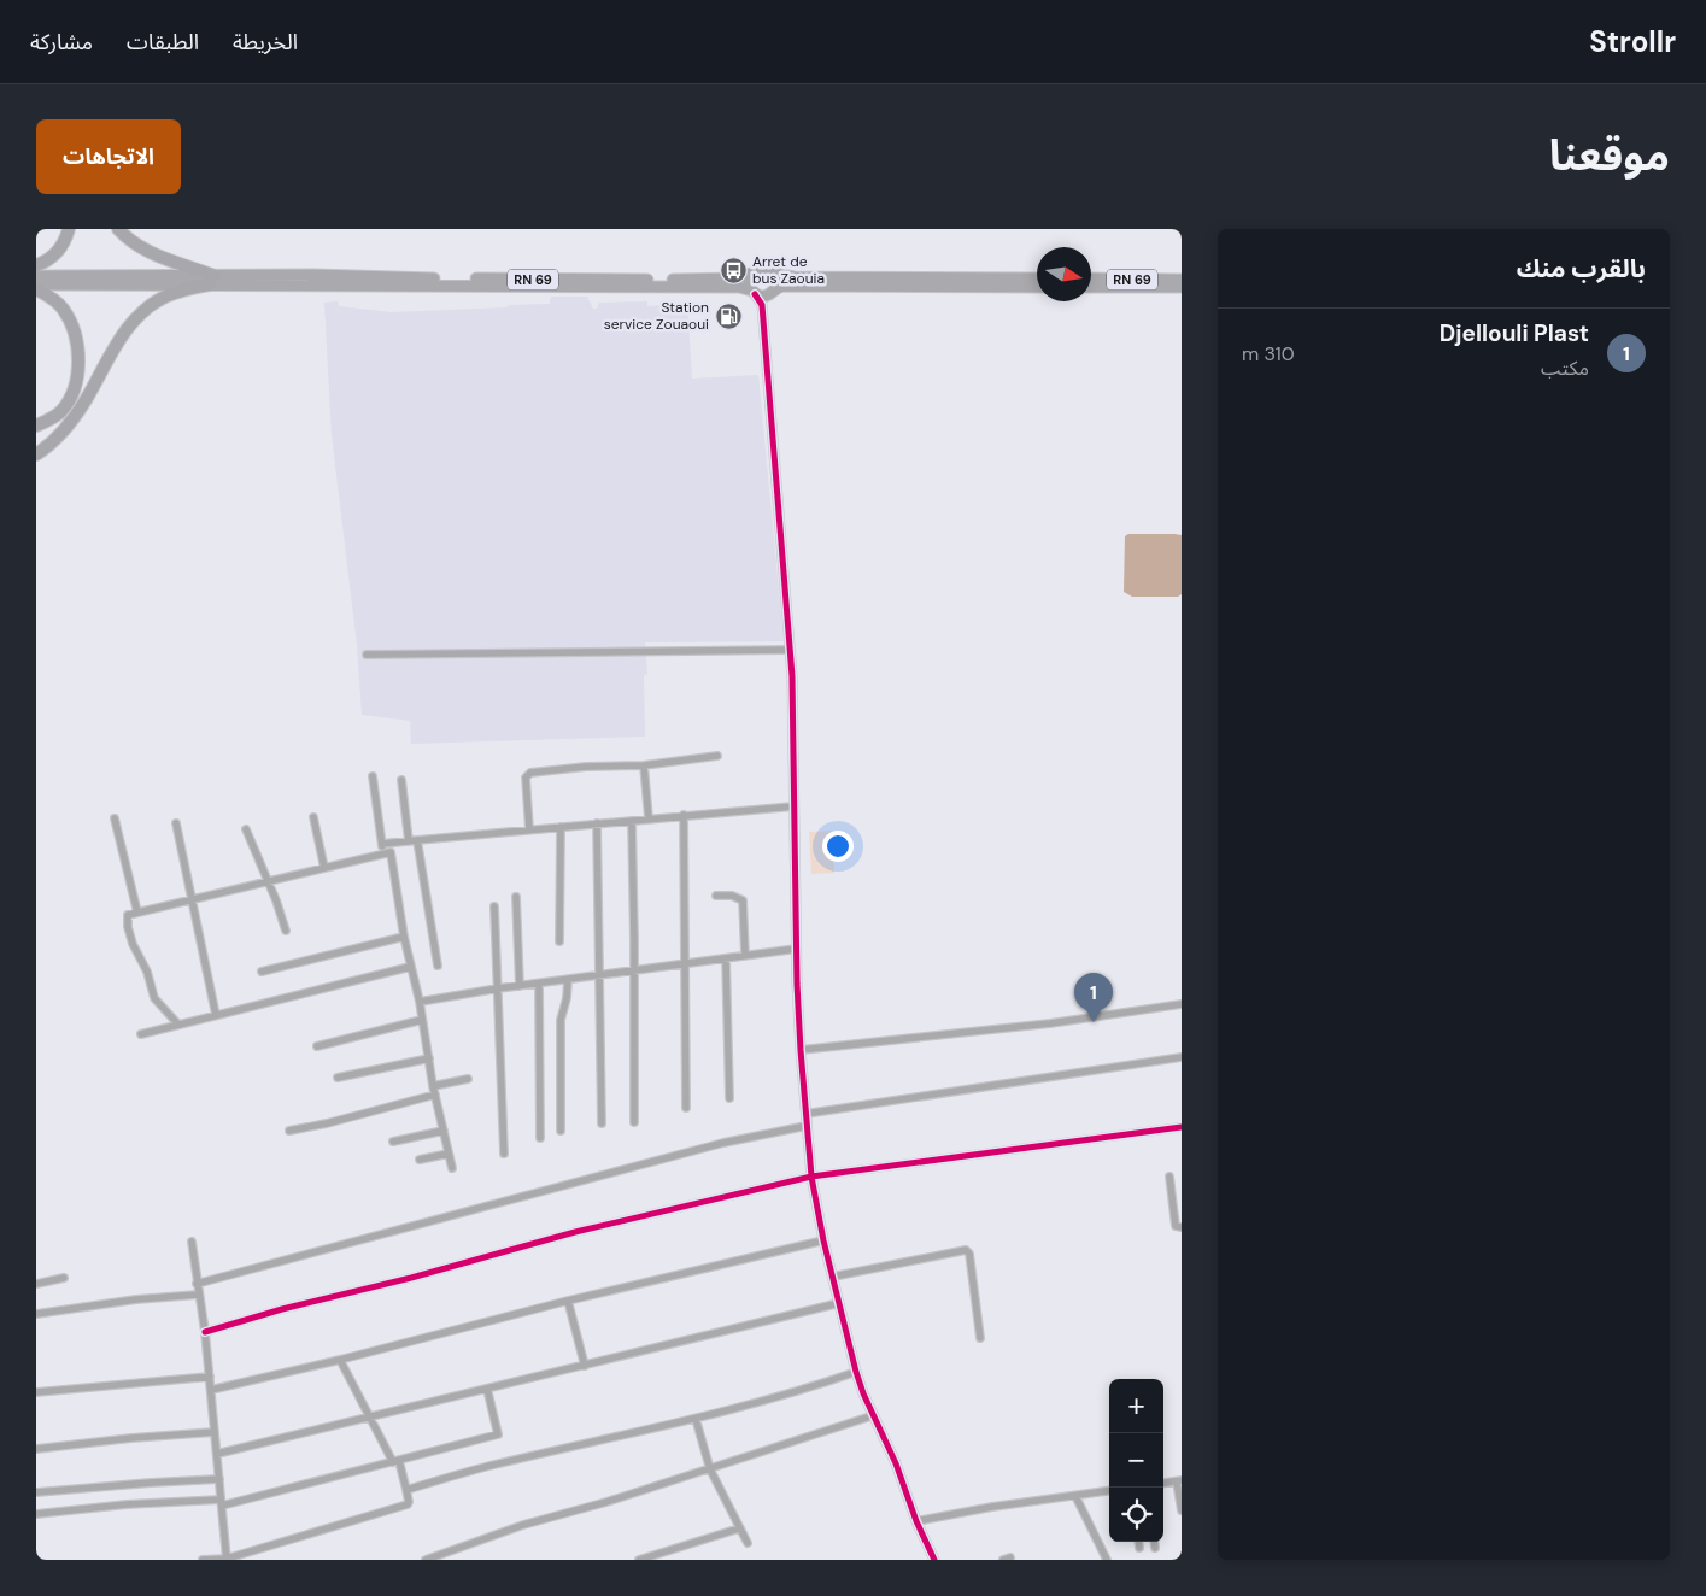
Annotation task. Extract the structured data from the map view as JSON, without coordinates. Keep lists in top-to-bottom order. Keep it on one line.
{"streets":{"highway":["RN 69"]},"places":{"bus stop":["Arret de bus Zaouia"],"fuel station":["Station service Zouaoui"]},"north":"right","page":{"header":"Strollr","nav":["الخريطة","الطبقات","مشاركة"],"title":"موقعنا","buttons":"الاتجاهات","heading":"بالقرب منك","list":[{"mark":"1","name":"Djellouli Plast","note":"مكتب","value":"310 m"}],"pins":"1","map_buttons":["+","−"]}}
